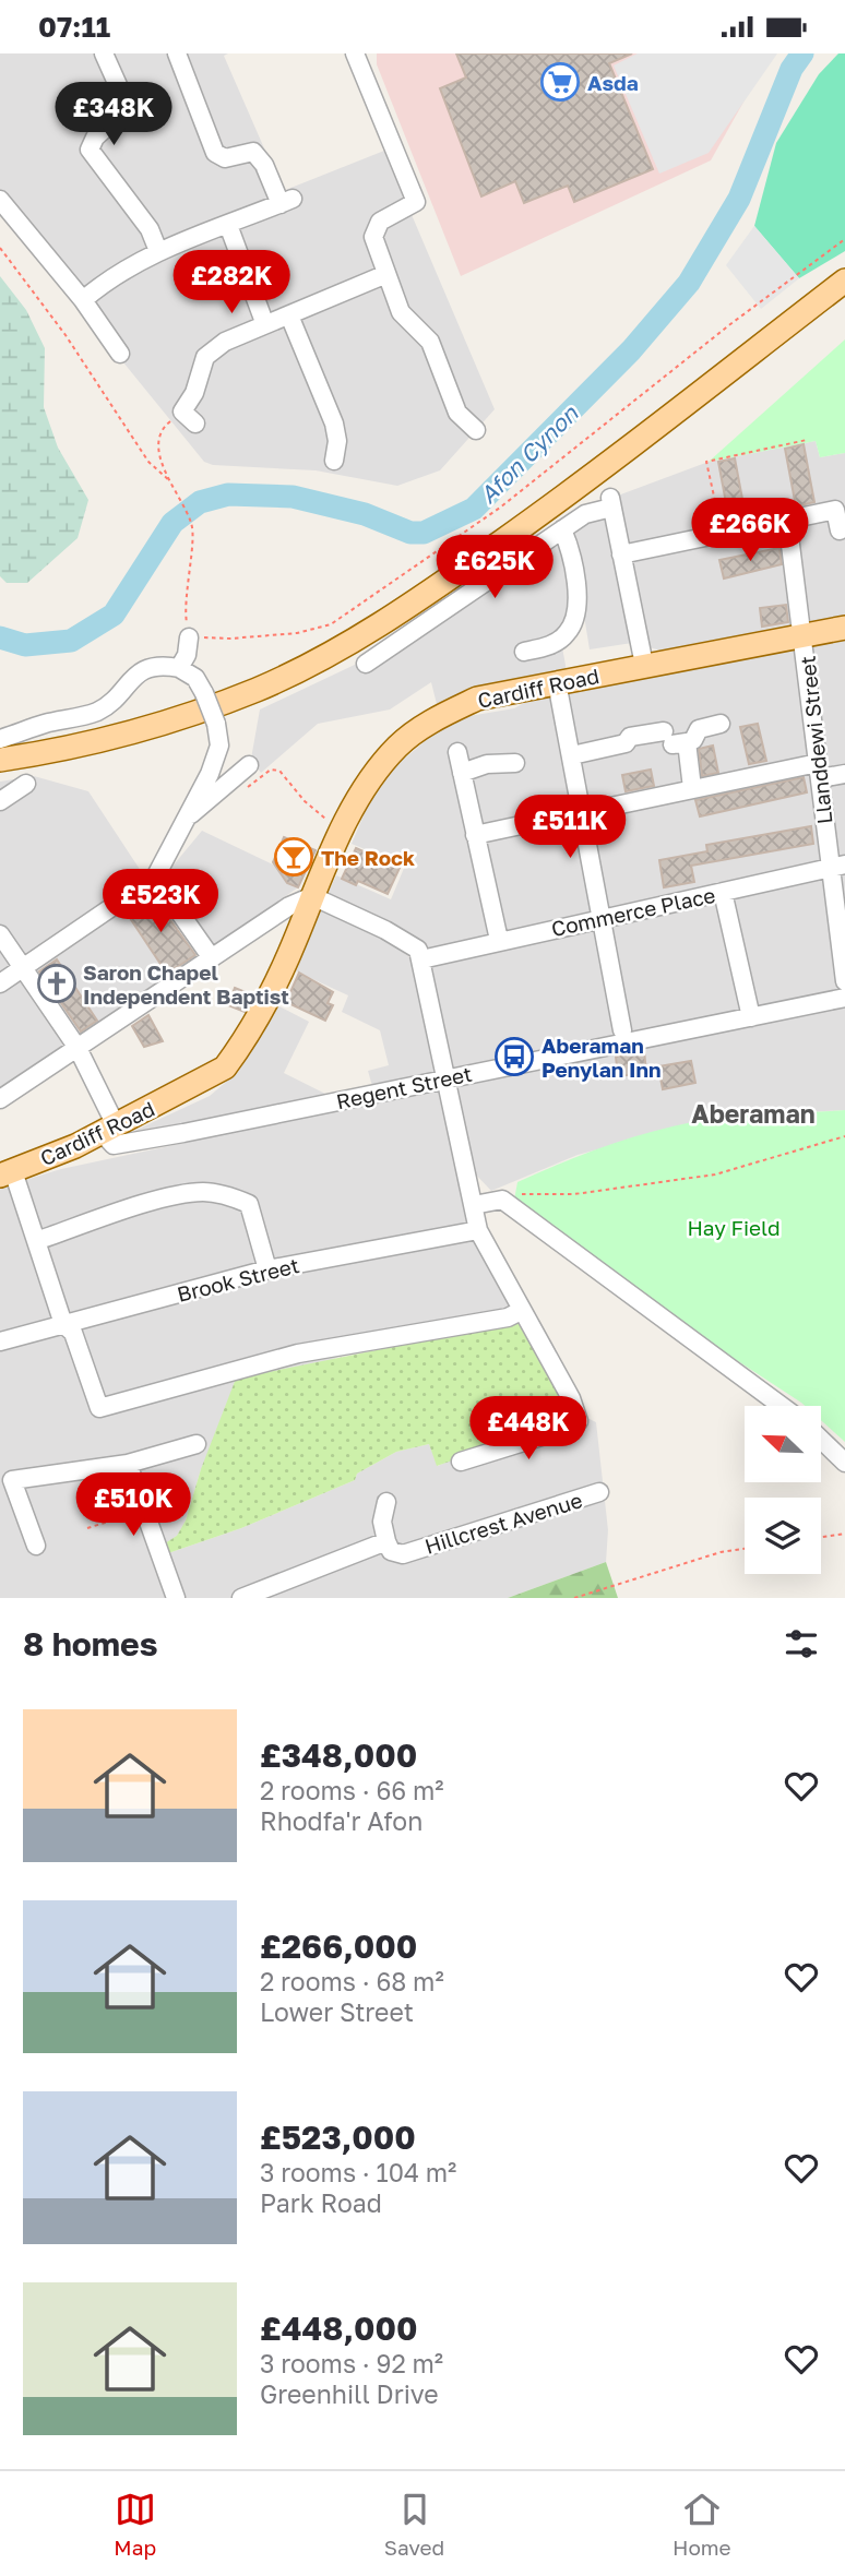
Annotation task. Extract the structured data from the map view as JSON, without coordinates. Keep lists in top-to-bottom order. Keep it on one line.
{"streets":{"main road":["Cardiff Road"],"street":["Llanddewi Street","Commerce Place","Regent Street","Brook Street","Hillcrest Avenue"]},"crossings":[["Cardiff Road","Llanddewi Street"],["Cardiff Road","Regent Street"],["Llanddewi Street","Commerce Place"]],"districts":["Aberaman"],"water":["Afon Cynon"],"parks":["Hay Field"],"places":{"supermarket":["Asda"],"bar":["The Rock"],"church":["Saron Chapel Independent Baptist"],"bus stop":["Aberaman Penylan Inn"]},"north":"top left","page":{"status":"07:11","price":["£348K","£282K","£266K","£625K","£511K","£523K","£448K","£510K"],"heading":"8 homes","list":[{"name":"£348,000","note":"2 rooms · 66 m² · Rhodfa'r Afon"},{"name":"£266,000","note":"2 rooms · 68 m² · Lower Street"},{"name":"£523,000","note":"3 rooms · 104 m² · Park Road"},{"name":"£448,000","note":"3 rooms · 92 m² · Greenhill Drive"}],"tabs":["Map","Saved","Home"]}}
